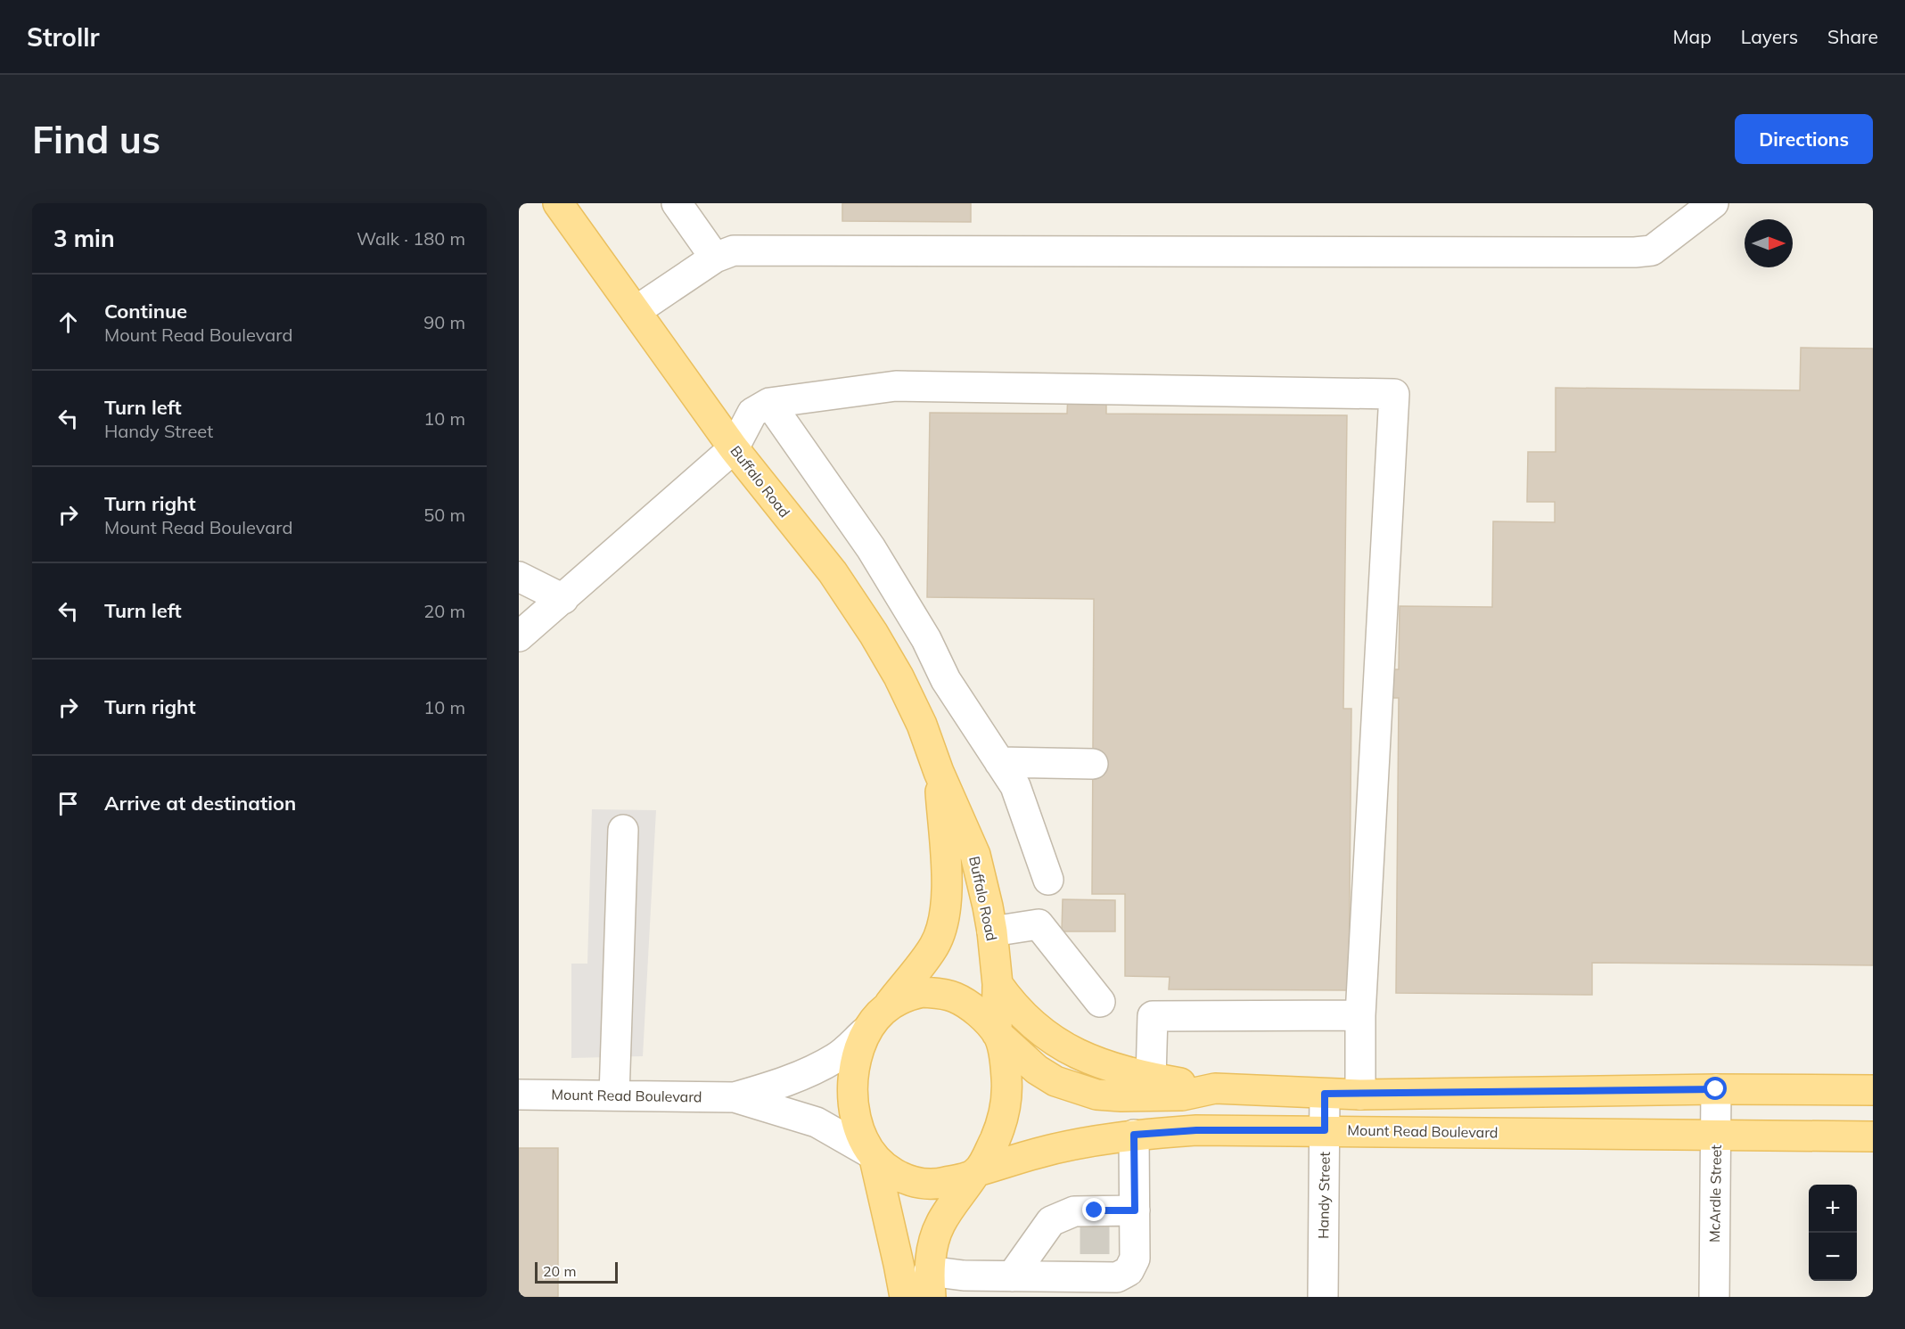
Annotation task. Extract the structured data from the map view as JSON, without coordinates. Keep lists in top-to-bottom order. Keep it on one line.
{"streets":{"main road":["Buffalo Road","Mount Read Boulevard"],"street":["McArdle Street","Handy Street"]},"crossings":[["Buffalo Road","Mount Read Boulevard"],["Mount Read Boulevard","McArdle Street"],["Mount Read Boulevard","Handy Street"]],"scale_bar":"20 m","north":"right","page":{"header":"Strollr","nav":["Map","Layers","Share"],"buttons":"Directions","title":"Find us","heading":["3 min","Walk · 180 m"],"list":[["Continue","Mount Read Boulevard","90 m"],["Turn left","Handy Street","10 m"],["Turn right","Mount Read Boulevard","50 m"],["Turn left","20 m"],["Turn right","10 m"],"Arrive at destination"],"map_buttons":["+","−"],"scale":"20 m"}}
